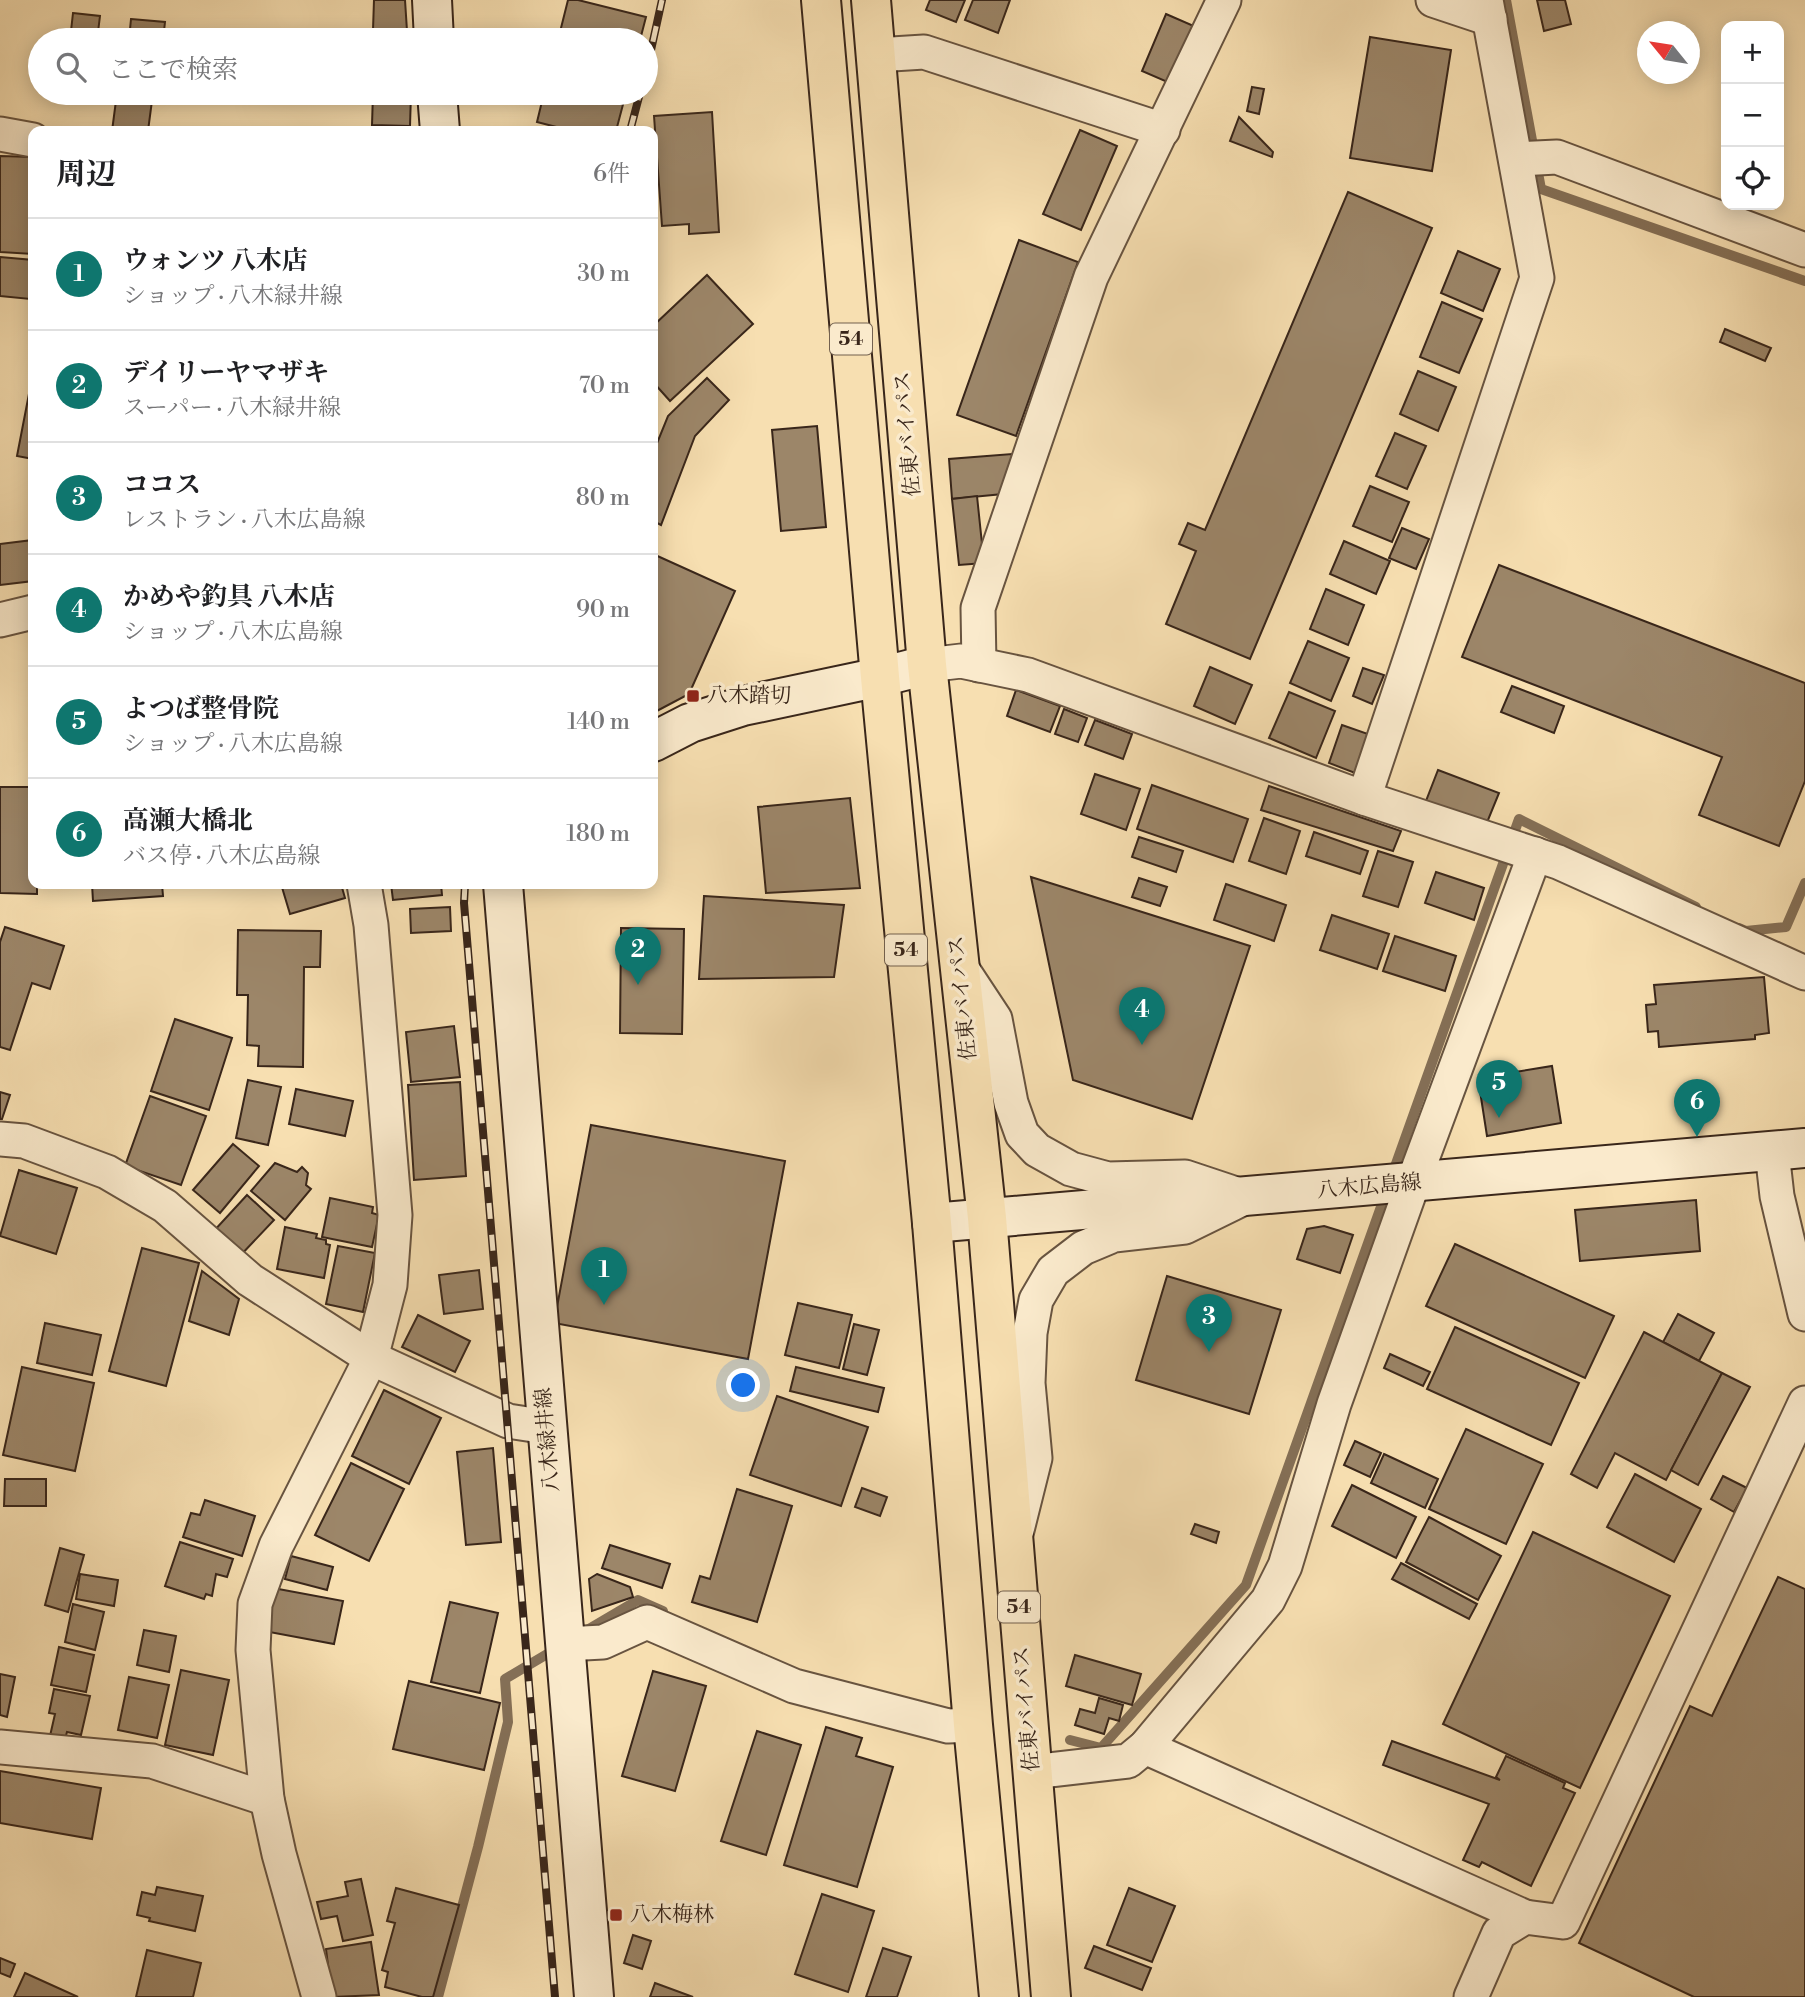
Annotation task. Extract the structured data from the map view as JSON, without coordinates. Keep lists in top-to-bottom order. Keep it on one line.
{"streets":{"highway":["54","佐東バイパス"],"main road":["八木広島線","八木緑井線"]},"crossings":[["54","八木広島線"],["佐東バイパス","八木広島線"]],"places":{"transit":["八木踏切","八木梅林"]},"north":"top left","page":{"map_buttons":["+","−"],"search":"ここで検索","heading":["周辺","6件"],"list":[{"mark":"1","name":"ウォンツ 八木店","note":"ショップ · 八木緑井線","value":"30 m"},{"mark":"2","name":"デイリーヤマザキ","note":"スーパー · 八木緑井線","value":"70 m"},{"mark":"3","name":"ココス","note":"レストラン · 八木広島線","value":"80 m"},{"mark":"4","name":"かめや釣具 八木店","note":"ショップ · 八木広島線","value":"90 m"},{"mark":"5","name":"よつば整骨院","note":"ショップ · 八木広島線","value":"140 m"},{"mark":"6","name":"高瀬大橋北","note":"バス停 · 八木広島線","value":"180 m"}],"pins":["2","4","5","6","1","3"]}}
